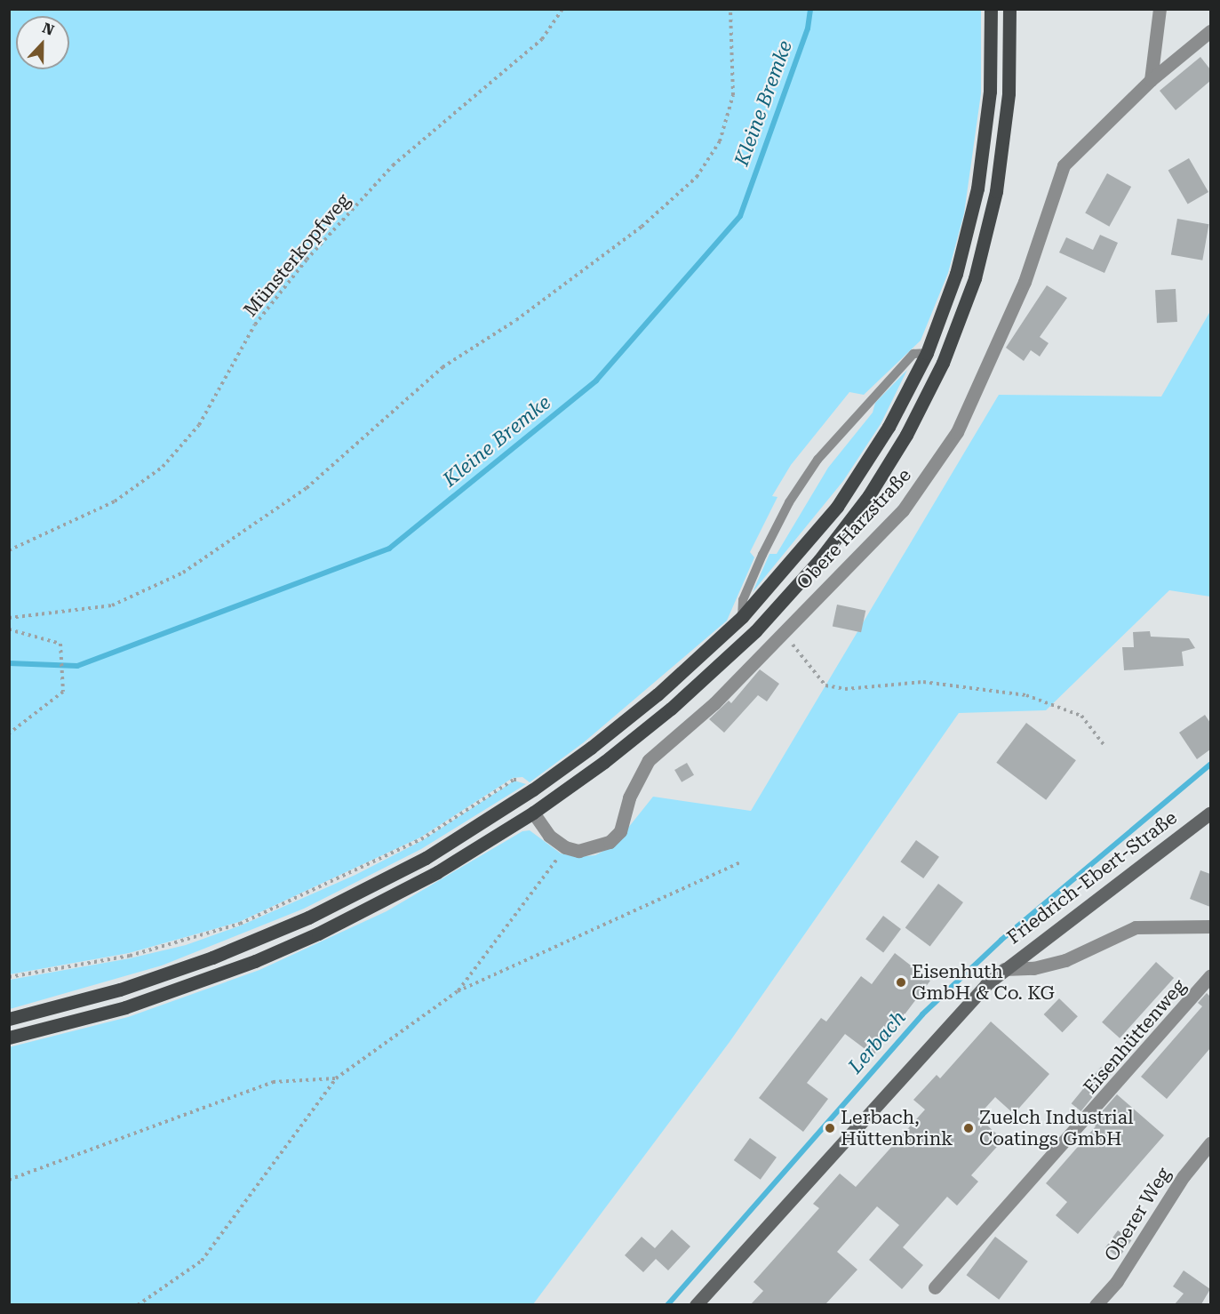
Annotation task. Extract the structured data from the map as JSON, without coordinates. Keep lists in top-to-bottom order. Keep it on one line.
{"streets":{"street":["Obere Harzstraße","Friedrich-Ebert-Straße","Eisenhüttenweg","Oberer Weg"],"path":["Münsterkopfweg"]},"water":["Kleine Bremke","Lerbach"],"places":["Eisenhuth GmbH & Co. KG","Lerbach, Hüttenbrink","Zuelch Industrial Coatings GmbH"],"north":"top"}
